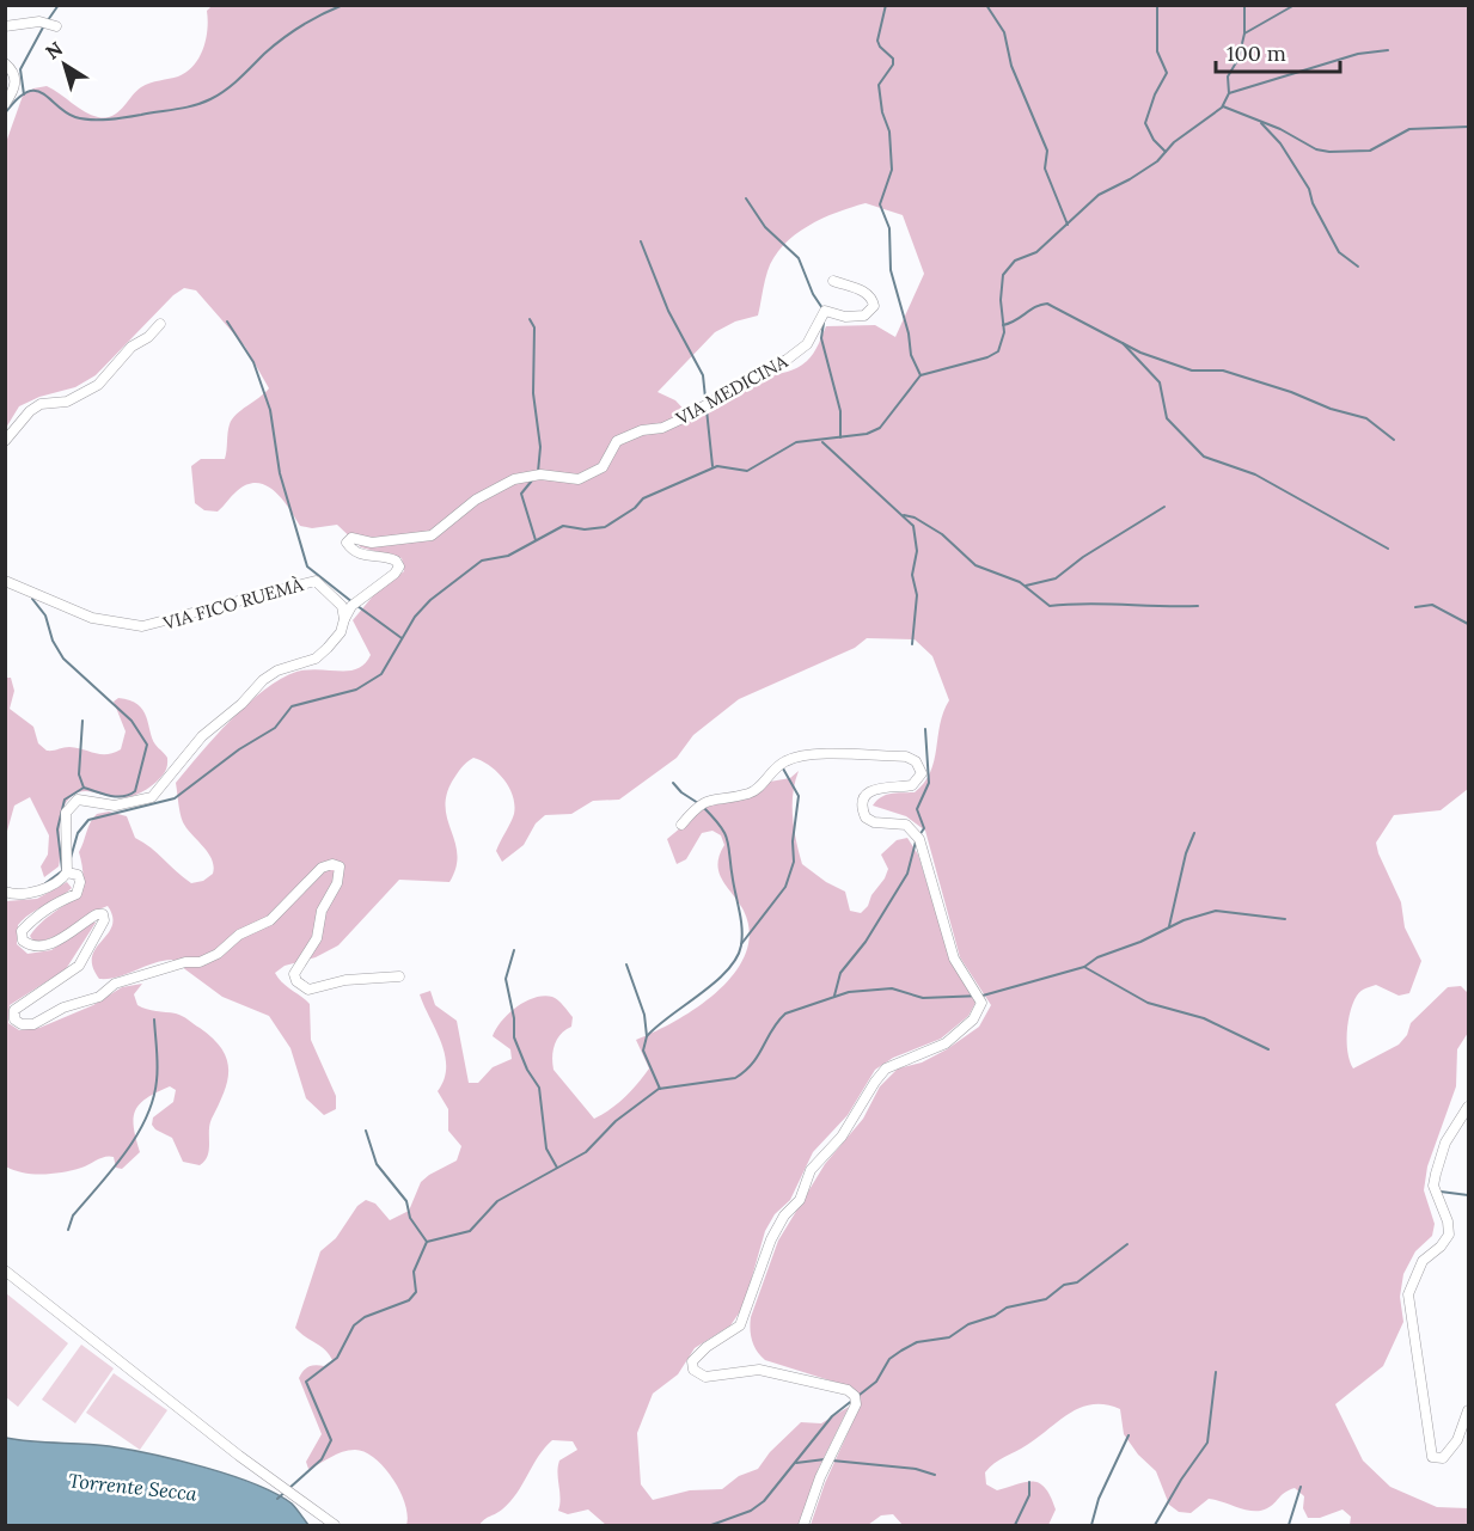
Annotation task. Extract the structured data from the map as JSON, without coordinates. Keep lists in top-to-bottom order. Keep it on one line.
{"streets":{"street":["VIA MEDICINA","VIA FICO RUEMÀ"]},"crossings":[["VIA MEDICINA","VIA FICO RUEMÀ"]],"water":["Torrente Secca"],"scale_bar":"100 m","north":"top left"}
